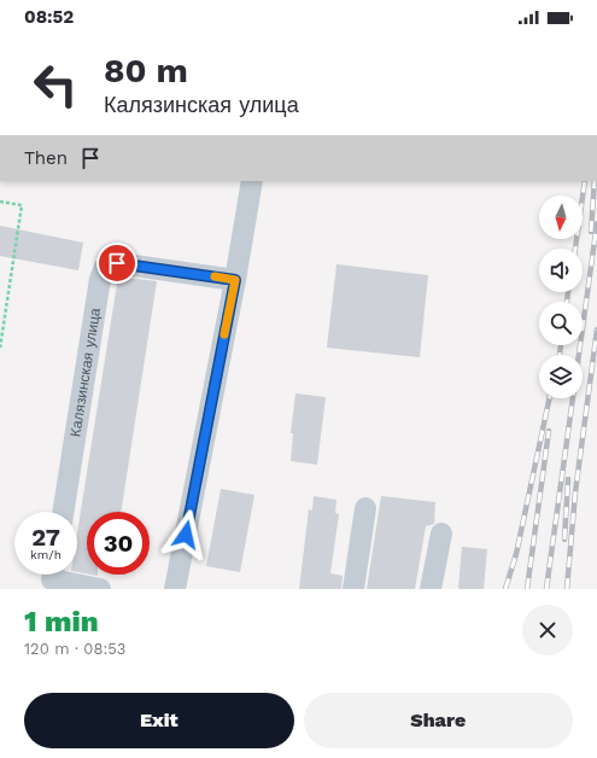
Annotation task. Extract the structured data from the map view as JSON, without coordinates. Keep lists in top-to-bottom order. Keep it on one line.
{"streets":{"street":["Калязинская улица"]},"north":"bottom","page":{"status":"08:52","turn":["80 m","Калязинская улица"],"then":"Then","speed":"27 km/h","limit":"30","heading":["1 min","120 m · 08:53"],"buttons":["Exit","Share"]}}
